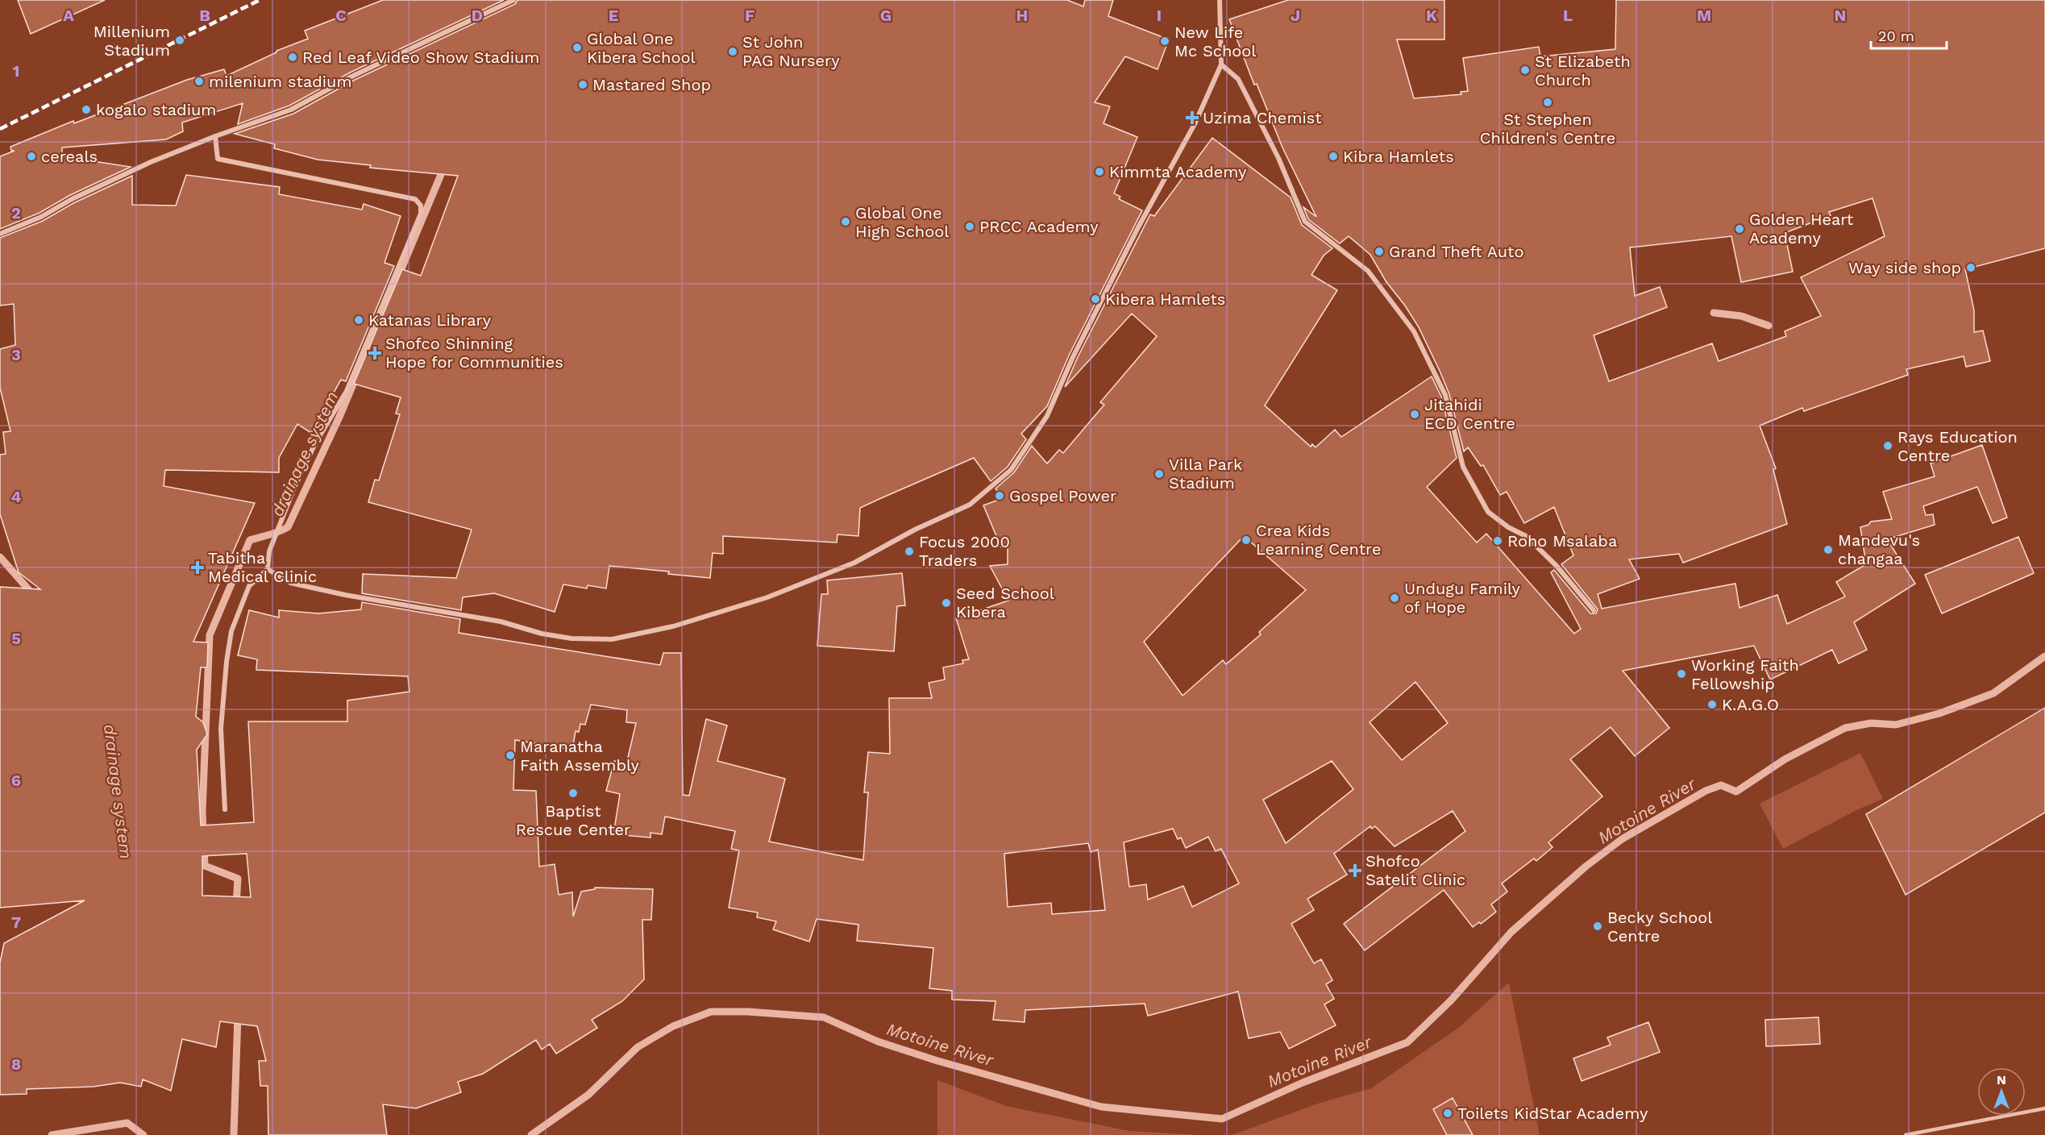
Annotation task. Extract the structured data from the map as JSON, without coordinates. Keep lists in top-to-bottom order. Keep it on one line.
{"water":["drainage system","Motoine River"],"places":{"other":["Millenium Stadium","New Life Mc School","Global One Kibera School","St John PAG Nursery","Red Leaf Video Show Stadium","St Elizabeth Church","milenium stadium","Mastared Shop","St Stephen Children's Centre","kogalo stadium","cereals","Kibra Hamlets","Kimmta Academy","Global One High School","PRCC Academy","Golden Heart Academy","Grand Theft Auto","Way side shop","Kibera Hamlets","Katanas Library","Jitahidi ECD Centre","Rays Education Centre","Villa Park Stadium","Gospel Power","Crea Kids Learning Centre","Roho Msalaba","Mandevu's changaa","Focus 2000 Traders","Undugu Family of Hope","Seed School Kibera","Working Faith Fellowship","K.A.G.O","Maranatha Faith Assembly","Baptist Rescue Center","Becky School Centre","Toilets KidStar Academy"],"health":["Uzima Chemist","Shofco Shinning Hope for Communities","Tabitha Medical Clinic","Shofco Satelit Clinic"]},"scale_bar":"20 m","north":"top","grid":{"columns":["A","B","C","D","E","F","G","H","I","J","K","L","M","N"],"rows":["1","2","3","4","5","6","7","8"]}}
